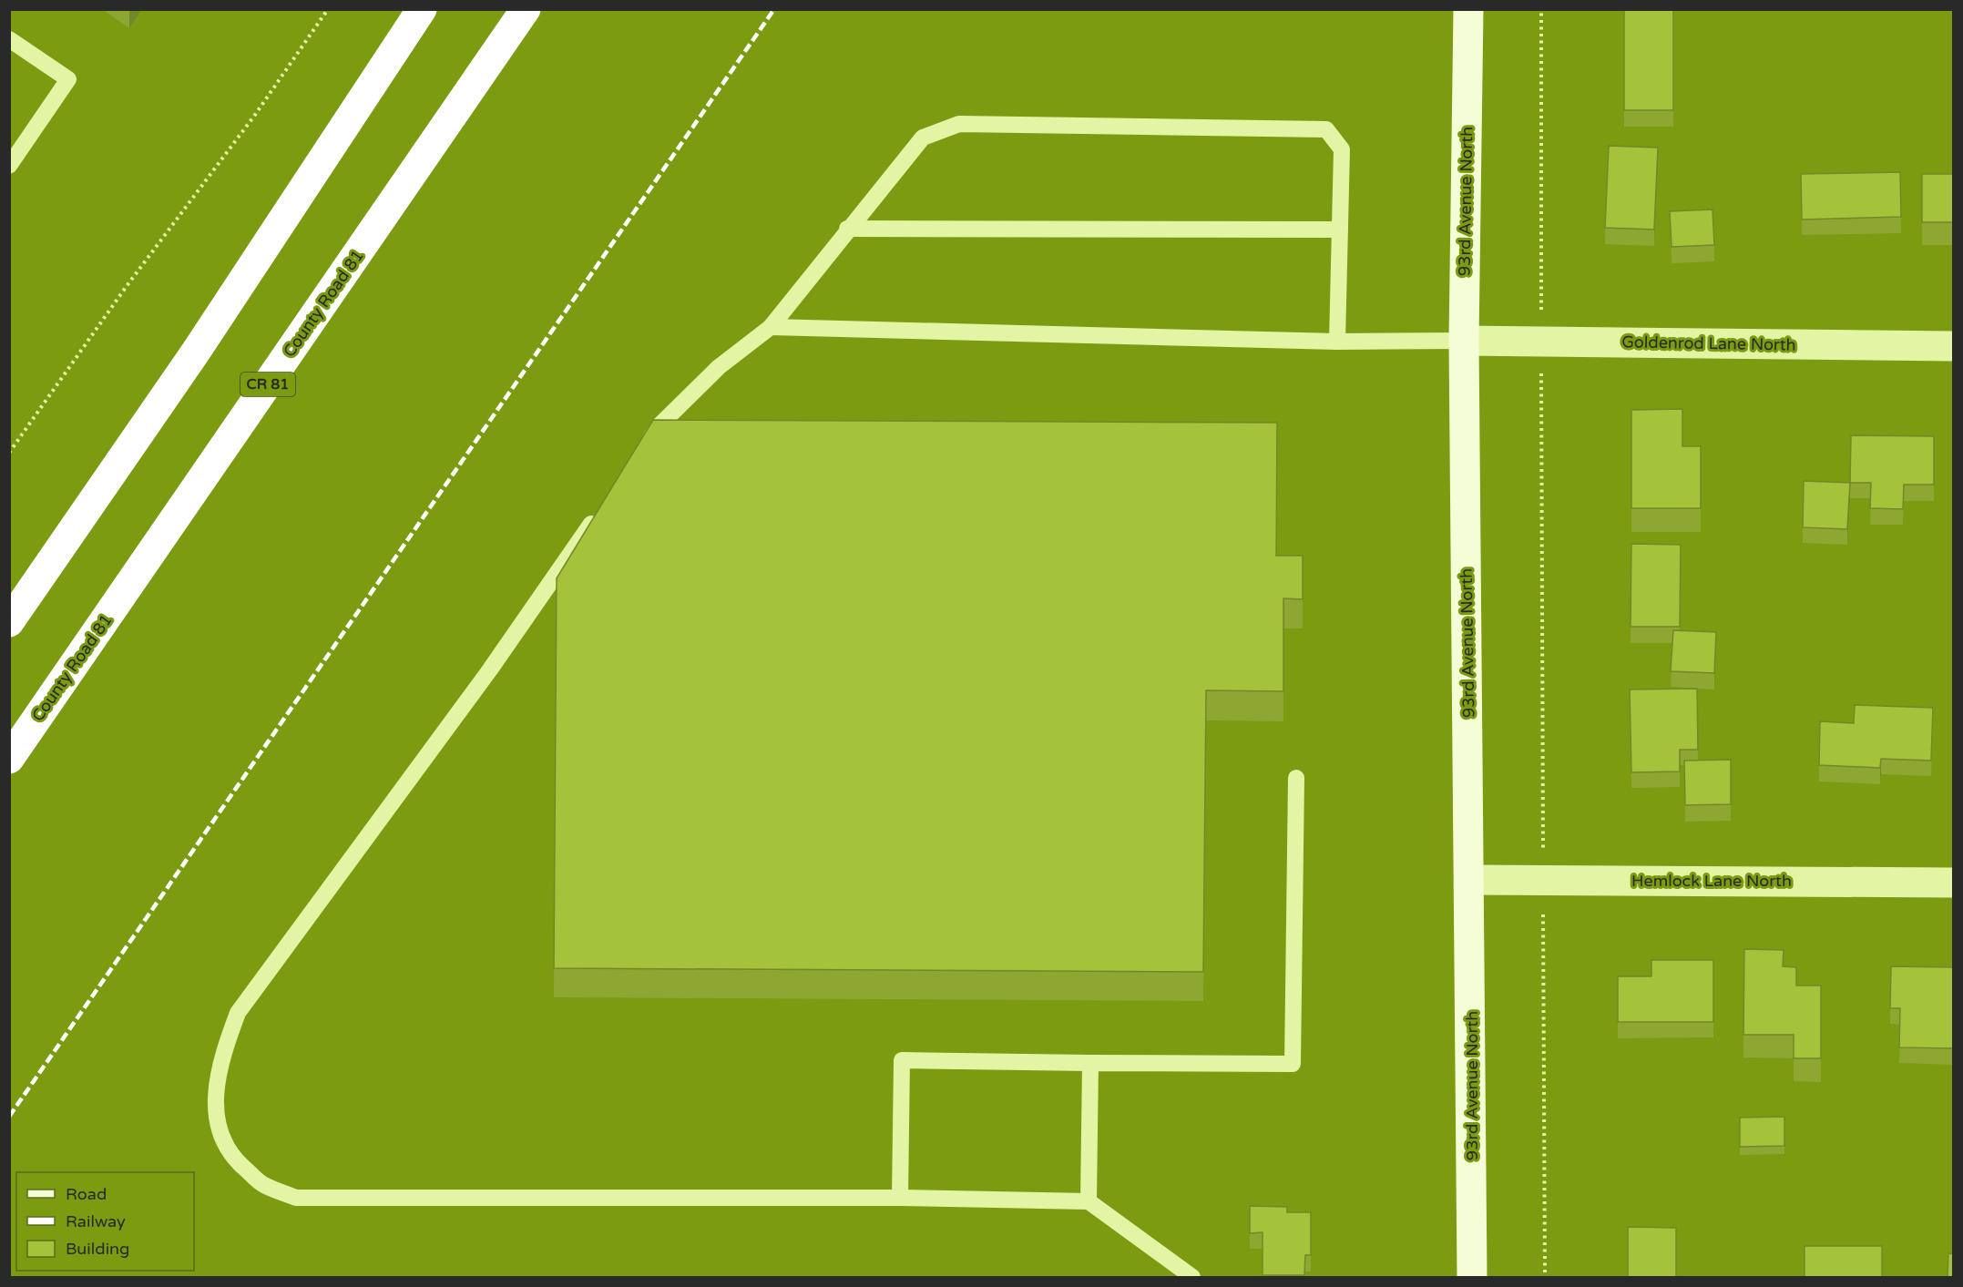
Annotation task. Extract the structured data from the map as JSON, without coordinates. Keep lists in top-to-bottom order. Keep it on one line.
{"streets":{"highway":["County Road 81","CR 81"],"street":["93rd Avenue North","Goldenrod Lane North","Hemlock Lane North"]},"crossings":[["93rd Avenue North","Goldenrod Lane North"],["93rd Avenue North","Hemlock Lane North"]],"legend":["Road","Railway","Building"]}
